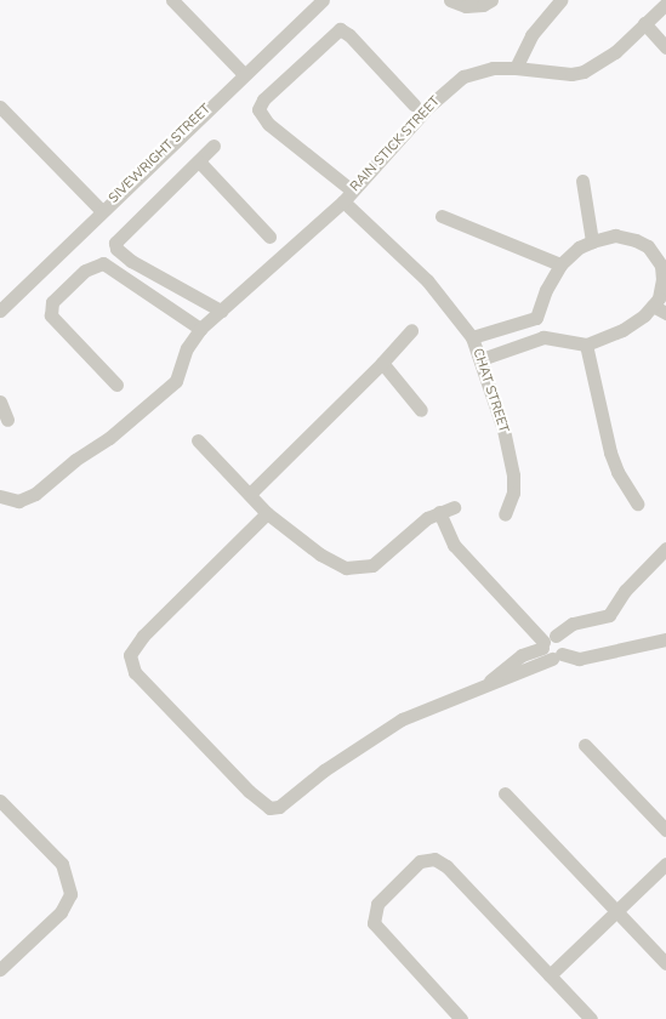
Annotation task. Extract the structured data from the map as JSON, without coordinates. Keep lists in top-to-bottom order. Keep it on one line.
{"streets":{"street":["RAIN STICK STREET","SIVEWRIGHT STREET","CHAT STREET"]},"crossings":[["RAIN STICK STREET","CHAT STREET"]]}
